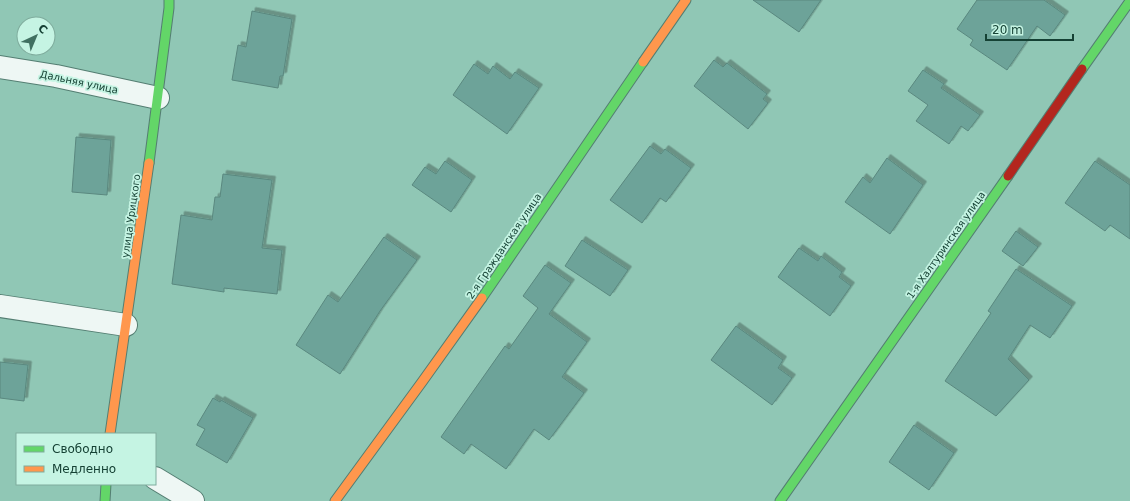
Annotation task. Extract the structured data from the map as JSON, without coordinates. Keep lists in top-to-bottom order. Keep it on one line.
{"streets":{"street":["Дальняя улица","улица Урицкого","1-я Халтуринская улица","2-я Гражданская улица"]},"crossings":[["Дальняя улица","улица Урицкого"]],"legend":["Свободно","Медленно"],"scale_bar":"20 m","north":"top right"}
